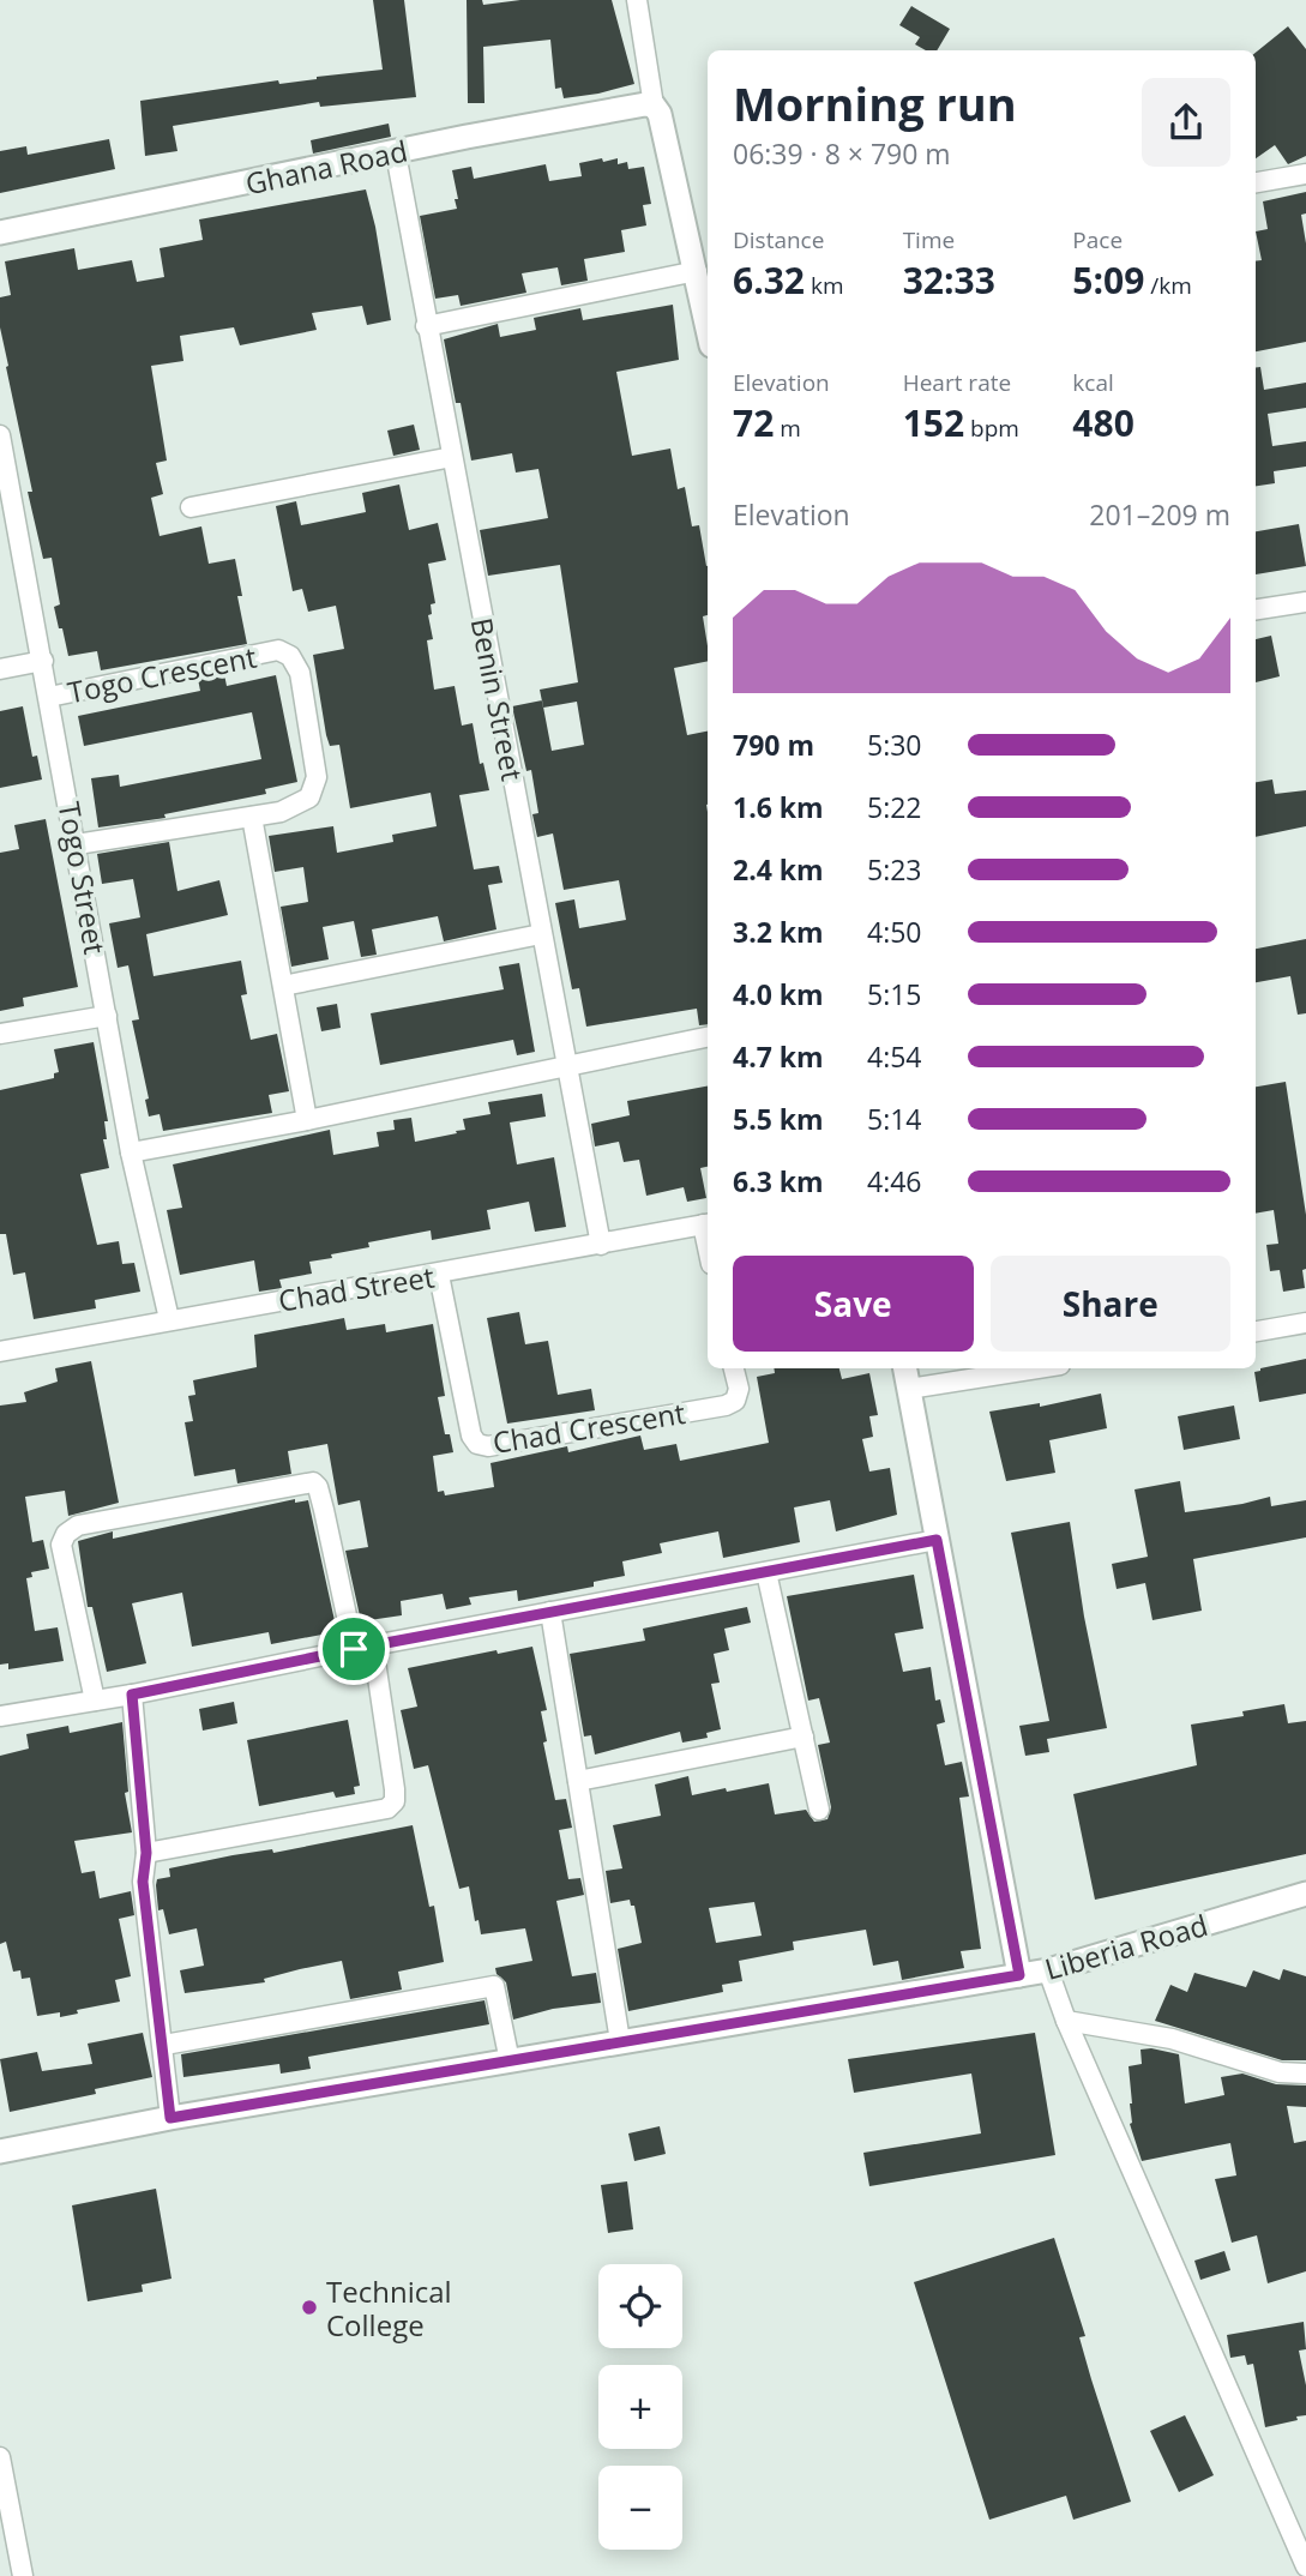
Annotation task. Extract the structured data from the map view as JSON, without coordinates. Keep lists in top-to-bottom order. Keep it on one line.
{"streets":{"street":["Ghana Road","Togo Crescent","Benin Street","Togo Street","Chad Street","Chad Crescent","Liberia Road"]},"crossings":[["Ghana Road","Benin Street"],["Togo Crescent","Togo Street"],["Benin Street","Chad Street"],["Togo Street","Chad Street"],["Chad Street","Chad Crescent"]],"places":["Technical College"],"page":{"heading":["Morning run","06:39 · 8 × 790 m"],"stats":[["Distance","6.32 km"],["Time","32:33"],["Pace","5:09 /km"],["Elevation","72 m"],["Heart rate","152 bpm"],["kcal","480"]],"chart":["Elevation","201–209 m"],"list":[{"name":"790 m","note":"5:30"},{"name":"1.6 km","note":"5:22"},{"name":"2.4 km","note":"5:23"},{"name":"3.2 km","note":"4:50"},{"name":"4.0 km","note":"5:15"},{"name":"4.7 km","note":"4:54"},{"name":"5.5 km","note":"5:14"},{"name":"6.3 km","note":"4:46"}],"buttons":["Save","Share"],"map_buttons":["+","−"]}}
